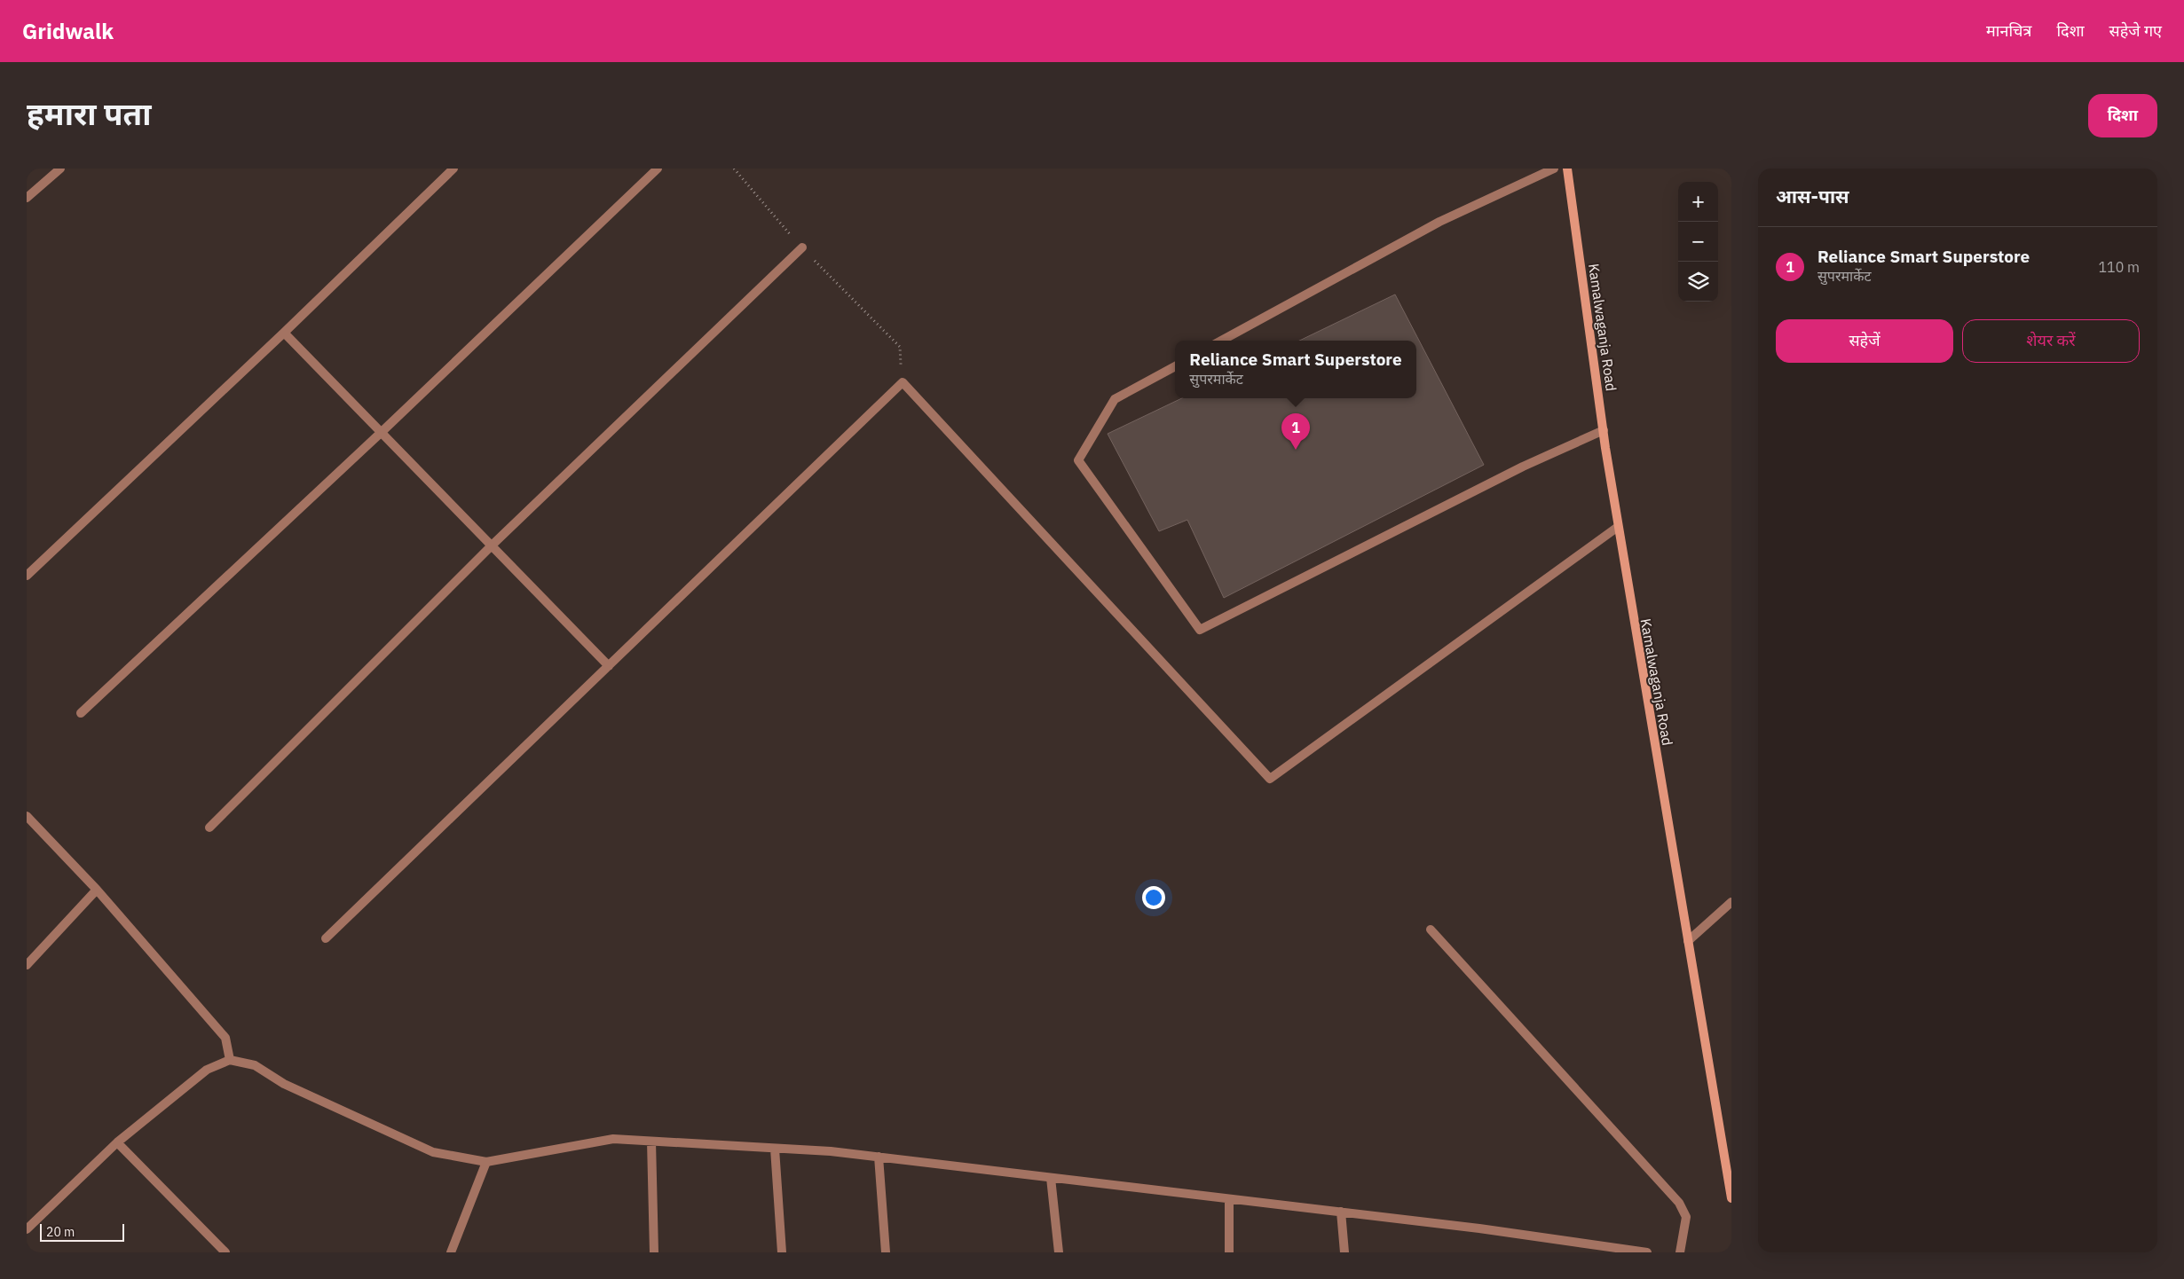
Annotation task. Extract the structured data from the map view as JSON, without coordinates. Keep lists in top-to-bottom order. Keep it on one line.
{"streets":{"main road":["Kamalwaganja Road"]},"scale_bar":"20 m","page":{"header":"Gridwalk","nav":["मानचित्र","दिशा","सहेजे गए"],"title":"हमारा पता","buttons":["दिशा",["सहेजें","शेयर करें"]],"heading":"आस-पास","map_buttons":["+","−"],"list":[{"mark":"1","name":"Reliance Smart Superstore","note":"सुपरमार्केट","value":"110 m"}],"popup":["Reliance Smart Superstore","सुपरमार्केट"],"pins":"1","scale":"20 m"}}
